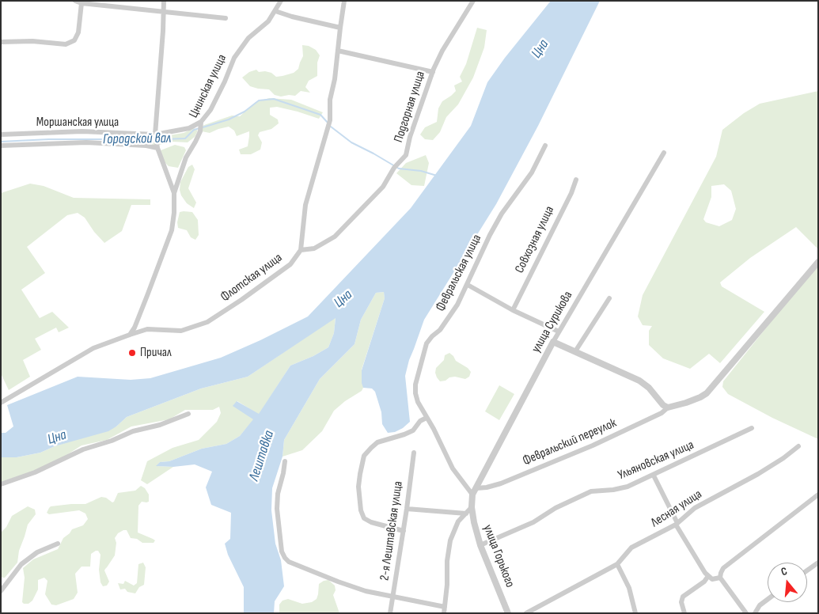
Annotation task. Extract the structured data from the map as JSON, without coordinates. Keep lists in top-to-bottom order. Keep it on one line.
{"streets":{"street":["Цнинская улица","Подгорная улица","Моршанская улица","Совхозная улица","Февральская улица","Флотская улица","улица Сурикова","Февральский переулок","Ульяновская улица","Лесная улица","2-я Лештавская улица","улица Горького"]},"crossings":[["Цнинская улица","Моршанская улица"],["Цнинская улица","Флотская улица"],["Подгорная улица","Флотская улица"],["Февральская улица","улица Сурикова"],["улица Сурикова","Февральский переулок"],["улица Сурикова","улица Горького"],["Ульяновская улица","улица Горького"]],"water":["Цна","Городской вал","Лештавка"],"places":["Причал"],"north":"top"}
